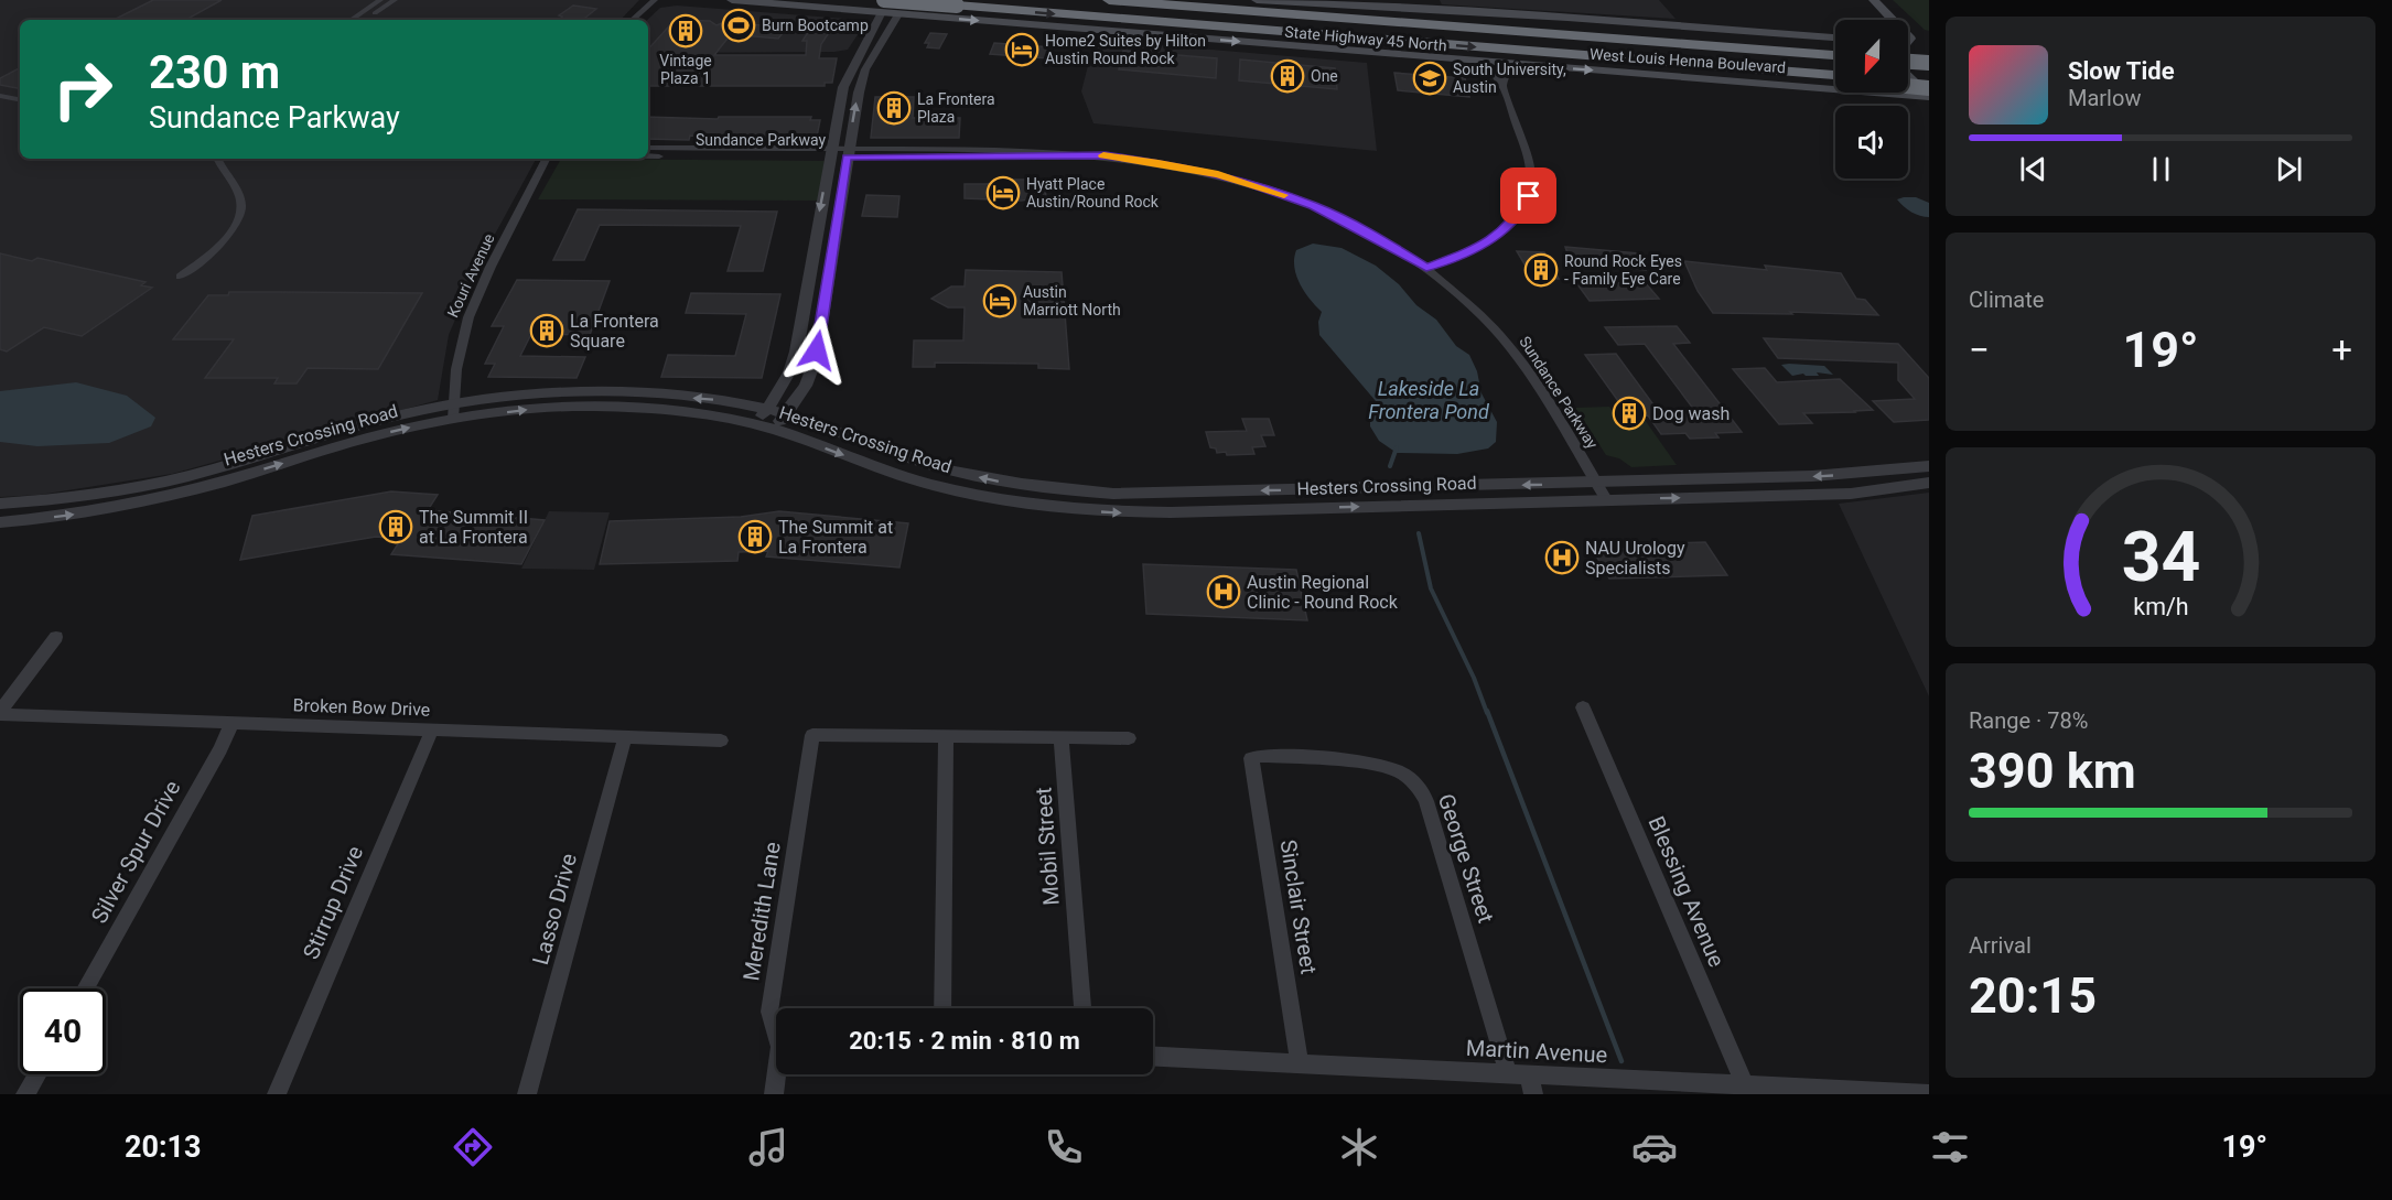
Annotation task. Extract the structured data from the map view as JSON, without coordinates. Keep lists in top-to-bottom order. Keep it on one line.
{"streets":{"highway":["State Highway 45 North"],"main road":["West Louis Henna Boulevard"],"street":["Sundance Parkway","Kouri Avenue","Hesters Crossing Road","Broken Bow Drive","Mobil Street","Silver Spur Drive","George Street","Blessing Avenue","Stirrup Drive","Sinclair Street","Lasso Drive","Meredith Lane","Martin Avenue"]},"crossings":[["State Highway 45 North","West Louis Henna Boulevard"],["Sundance Parkway","Hesters Crossing Road"],["Kouri Avenue","Hesters Crossing Road"],["Broken Bow Drive","Silver Spur Drive"],["Broken Bow Drive","Stirrup Drive"],["Broken Bow Drive","Lasso Drive"],["George Street","Sinclair Street"],["George Street","Martin Avenue"],["Blessing Avenue","Martin Avenue"],["Sinclair Street","Martin Avenue"]],"water":["Lakeside La Frontera Pond"],"places":{"sports":["Burn Bootcamp"],"building":["Vintage Plaza 1","One","La Frontera Plaza","Round Rock Eyes - Family Eye Care","La Frontera Square","Dog wash","The Summit II at La Frontera","The Summit at La Frontera"],"hotel":["Home2 Suites by Hilton Austin Round Rock","Hyatt Place Austin/Round Rock","Austin Marriott North"],"school or university":["South University, Austin"],"hospital":["NAU Urology Specialists","Austin Regional Clinic - Round Rock"]},"north":"bottom","page":{"turn":["230 m","Sundance Parkway"],"song":["Slow Tide","Marlow"],"tile":["Climate",["Range · 78%","390 km"],["Arrival","20:15"]],"heat":["−","19°","+"],"limit":"40","trip":"20:15 · 2 min · 810 m","tabs":["20:13","19°"],"gauge":["34","km/h"]}}
